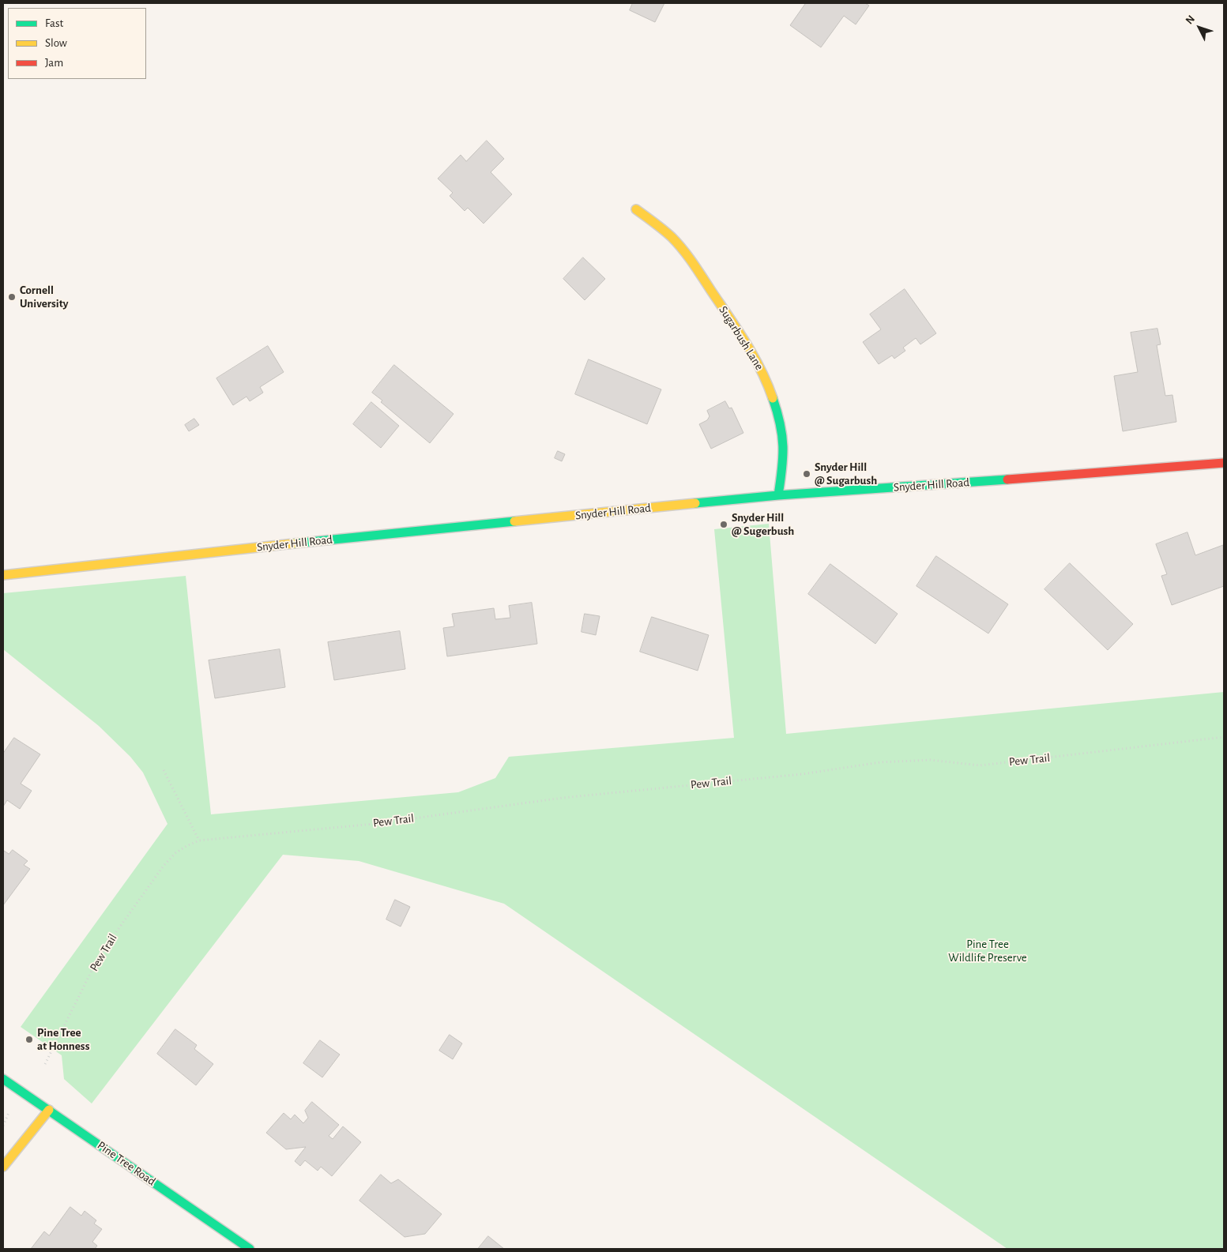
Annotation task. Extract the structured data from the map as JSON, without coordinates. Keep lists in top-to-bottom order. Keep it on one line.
{"streets":{"street":["Sugarbush Lane","Snyder Hill Road","Pine Tree Road"],"path":["Pew Trail"]},"crossings":[["Sugarbush Lane","Snyder Hill Road"]],"parks":["Pine Tree Wildlife Preserve"],"places":["Cornell University","Snyder Hill @ Sugarbush","Snyder Hill @ Sugerbush","Pine Tree at Honness"],"legend":["Fast","Slow","Jam"],"north":"top left"}
